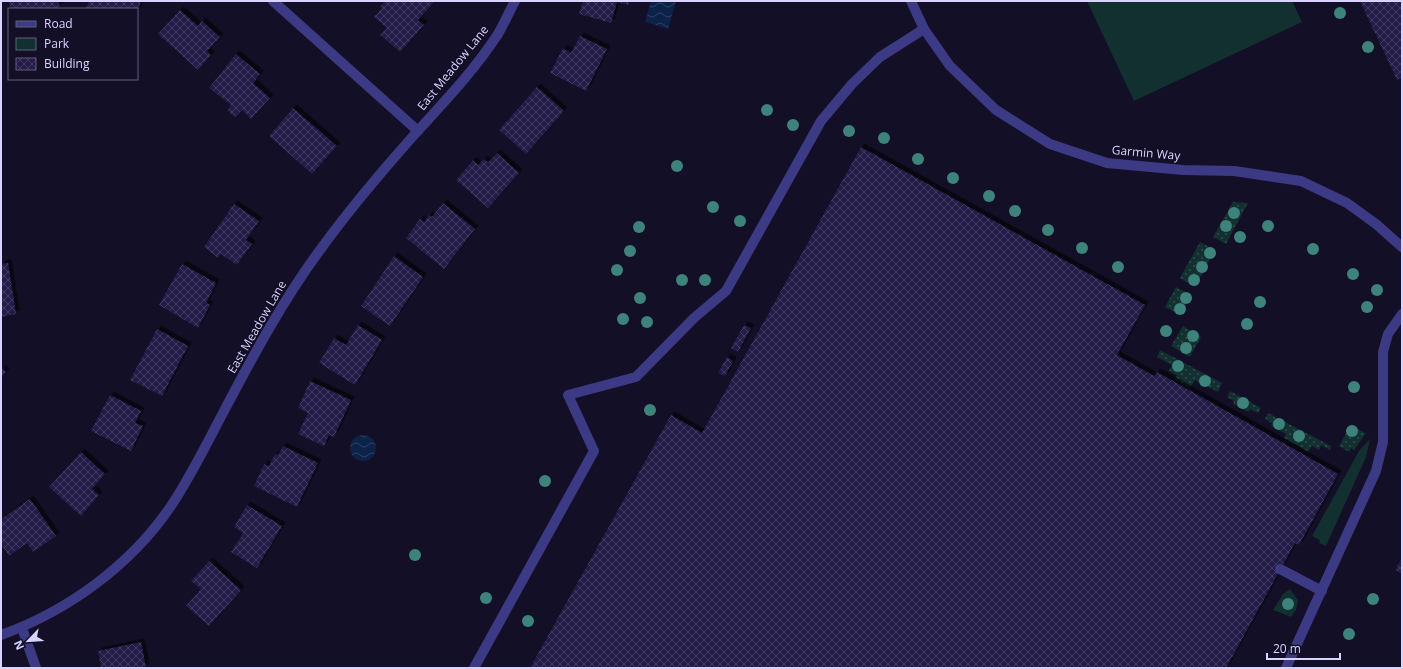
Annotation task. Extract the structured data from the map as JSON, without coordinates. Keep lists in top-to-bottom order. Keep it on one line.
{"streets":{"street":["East Meadow Lane","Garmin Way"]},"legend":["Road","Park","Building"],"scale_bar":"20 m","north":"bottom left"}
